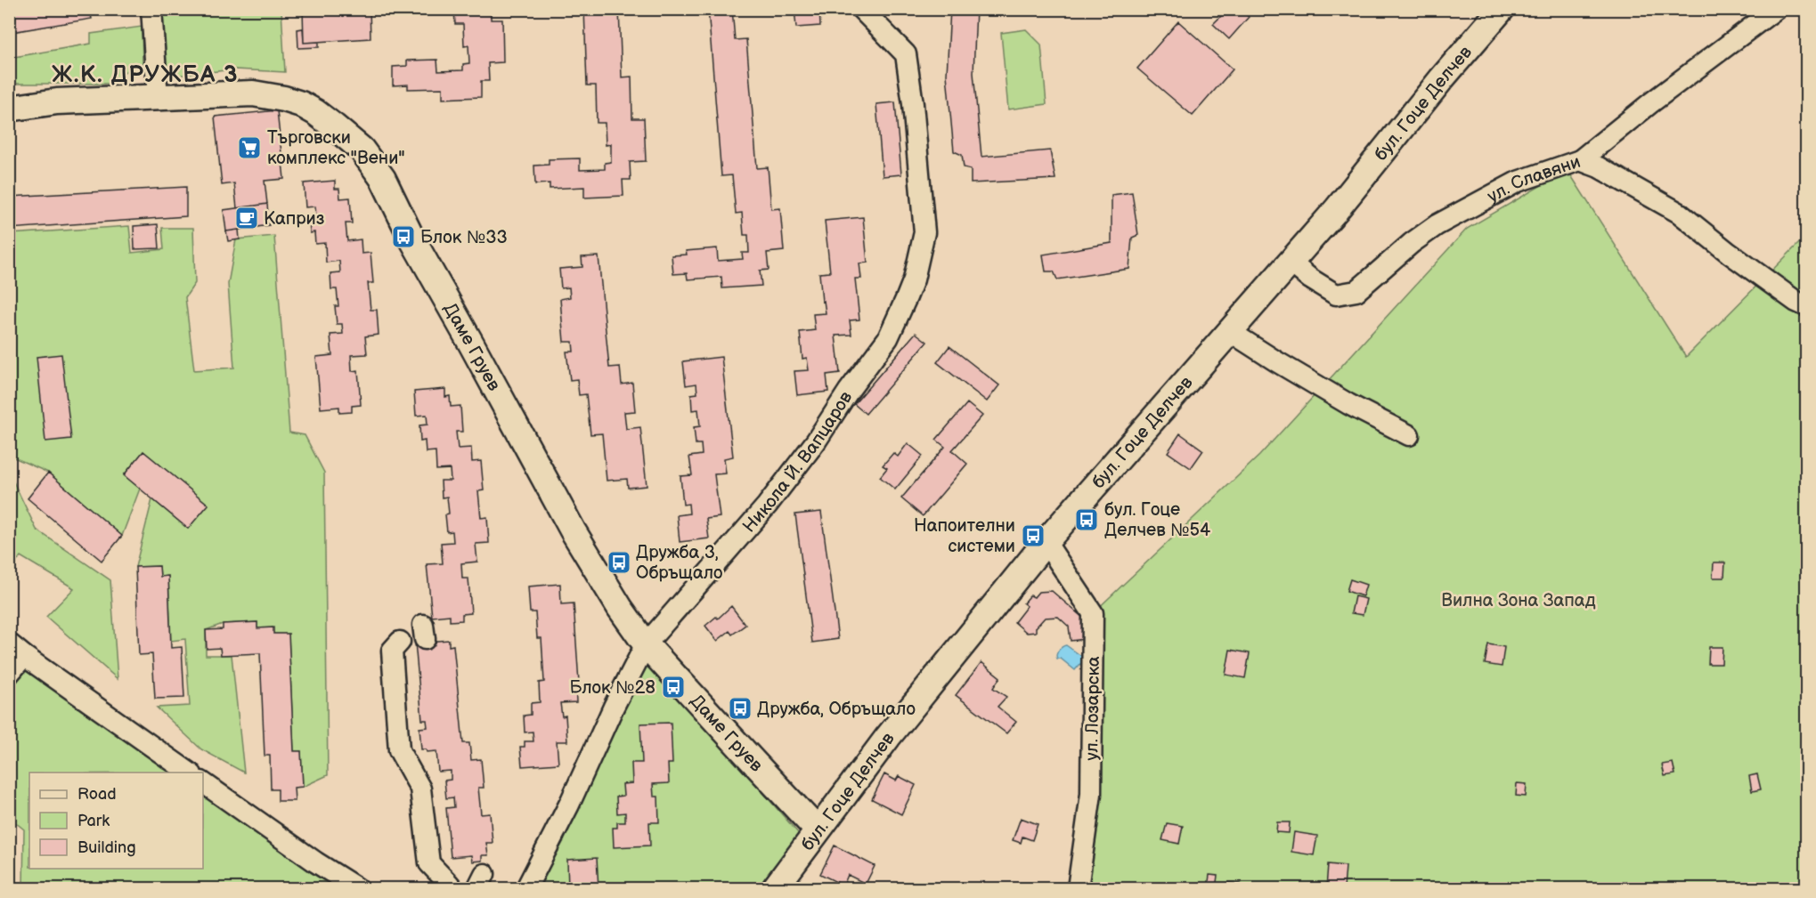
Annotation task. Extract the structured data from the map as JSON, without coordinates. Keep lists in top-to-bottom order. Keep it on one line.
{"streets":{"main road":["бул. Гоце Делчев","Даме Груев"],"street":["ул. Славяни","Никола Й. Вапцаров","ул. Лозарска"]},"crossings":[["бул. Гоце Делчев","ул. Славяни"],["бул. Гоце Делчев","Даме Груев"],["бул. Гоце Делчев","ул. Лозарска"],["Даме Груев","Никола Й. Вапцаров"]],"districts":["Ж.К. ДРУЖБА 3"],"parks":["Вилна Зона Запад"],"places":{"supermarket":["Търговски комплекс \"Вени\""],"cafe":["Каприз"],"bus stop":["Блок №33","бул. Гоце Делчев №54","Напоителни системи","Дружба 3, Обръщало","Блок №28","Дружба, Обръщало"]},"legend":["Road","Park","Building"]}
